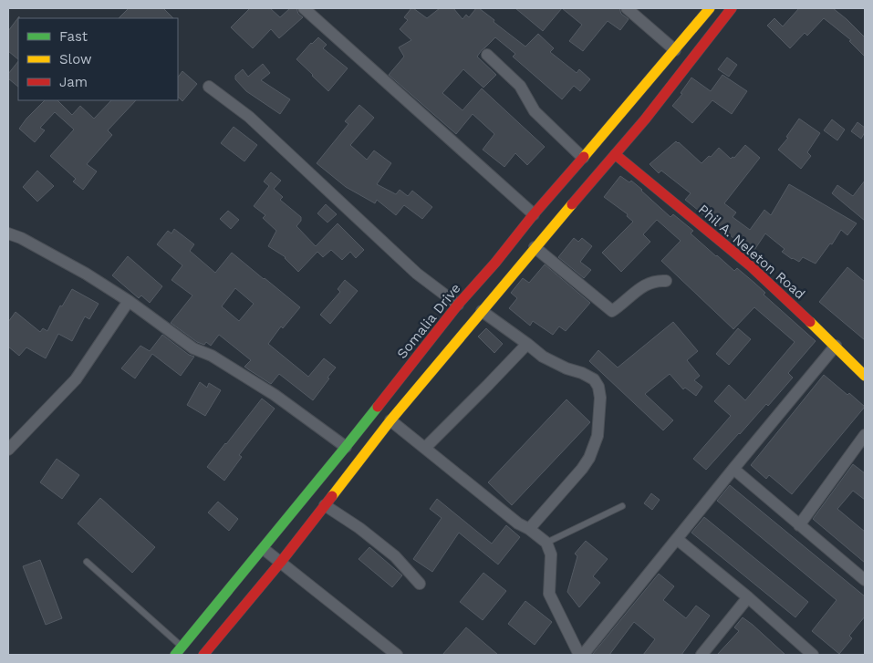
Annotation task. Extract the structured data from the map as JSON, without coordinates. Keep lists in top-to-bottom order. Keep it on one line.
{"streets":{"main road":["Phil A. Neleton Road","Somalia Drive"]},"legend":["Fast","Slow","Jam"]}
